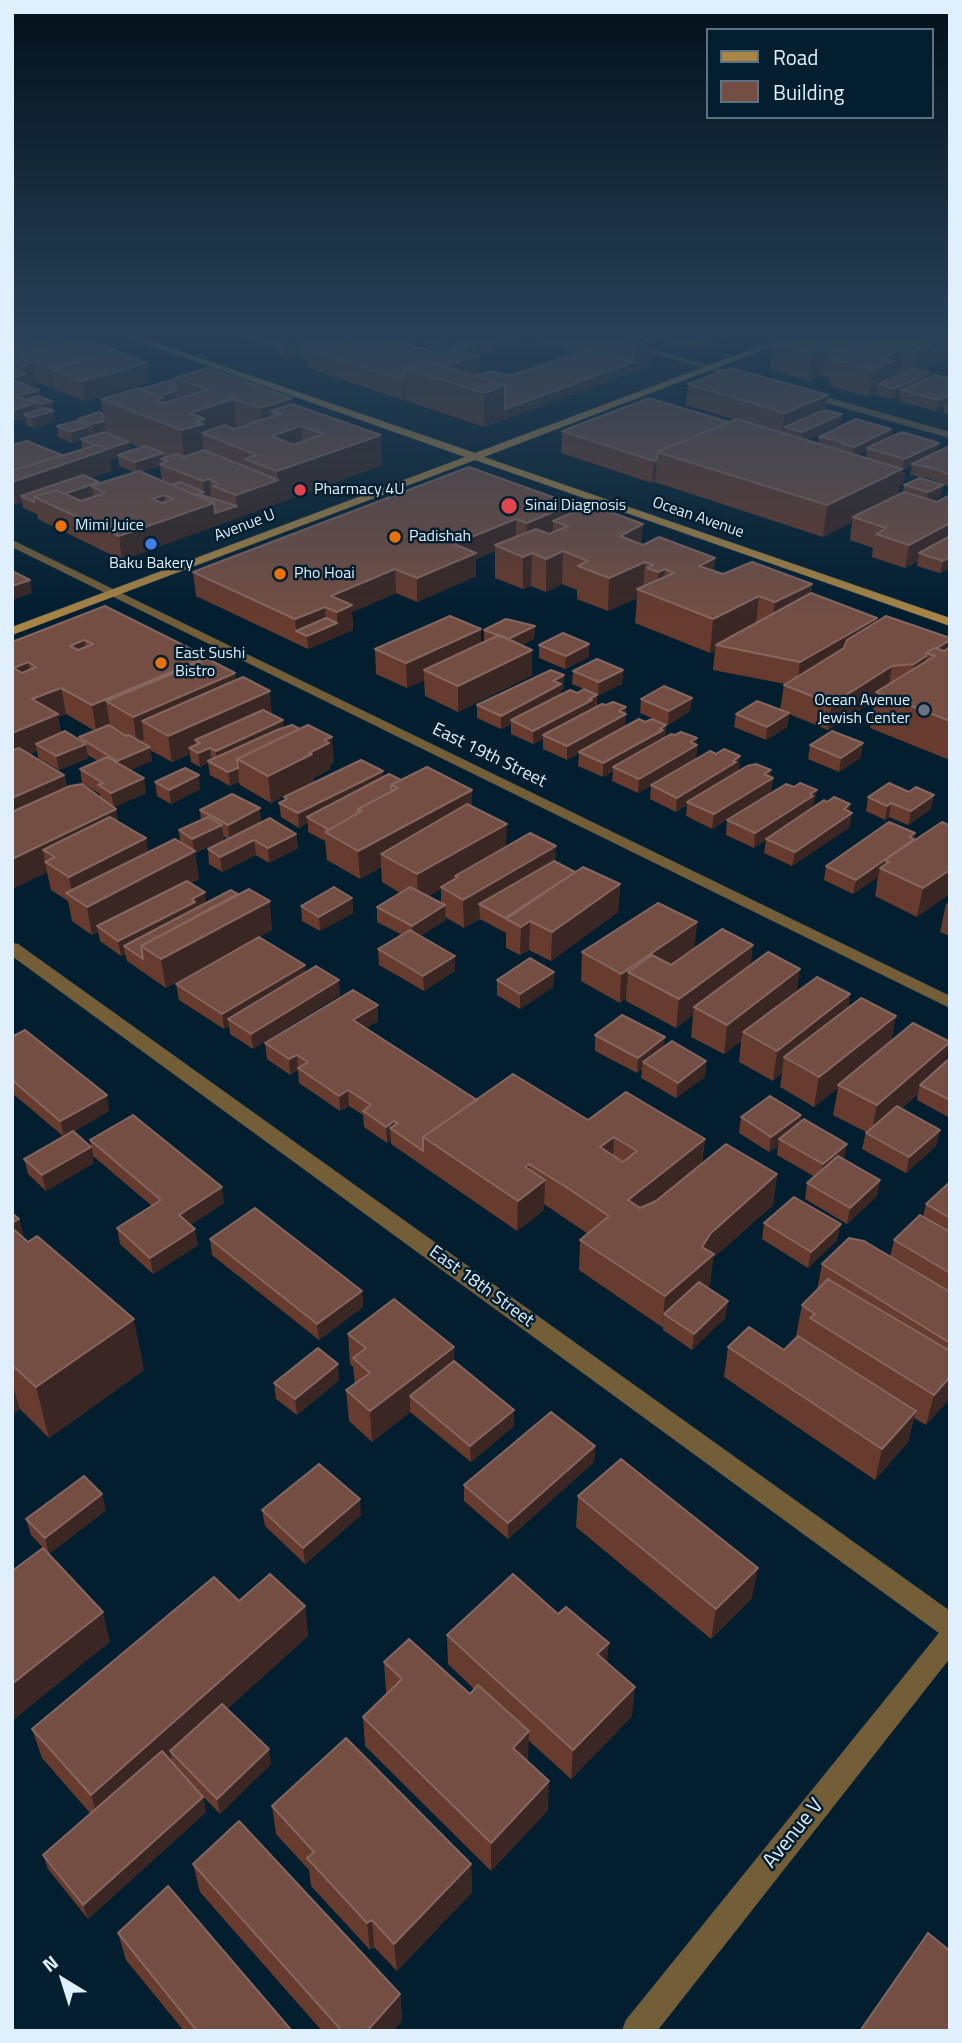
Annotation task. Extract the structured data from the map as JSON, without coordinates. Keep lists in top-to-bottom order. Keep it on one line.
{"streets":{"main road":["Ocean Avenue","Avenue U"],"street":["East 19th Street","East 18th Street","Avenue V"]},"crossings":[["Ocean Avenue","Avenue U"],["Avenue U","East 19th Street"]],"places":["Pharmacy 4U","Sinai Diagnosis","Mimi Juice","Padishah","Baku Bakery","Pho Hoai","East Sushi Bistro","Ocean Avenue Jewish Center"],"legend":["Road","Building"],"north":"top left"}
